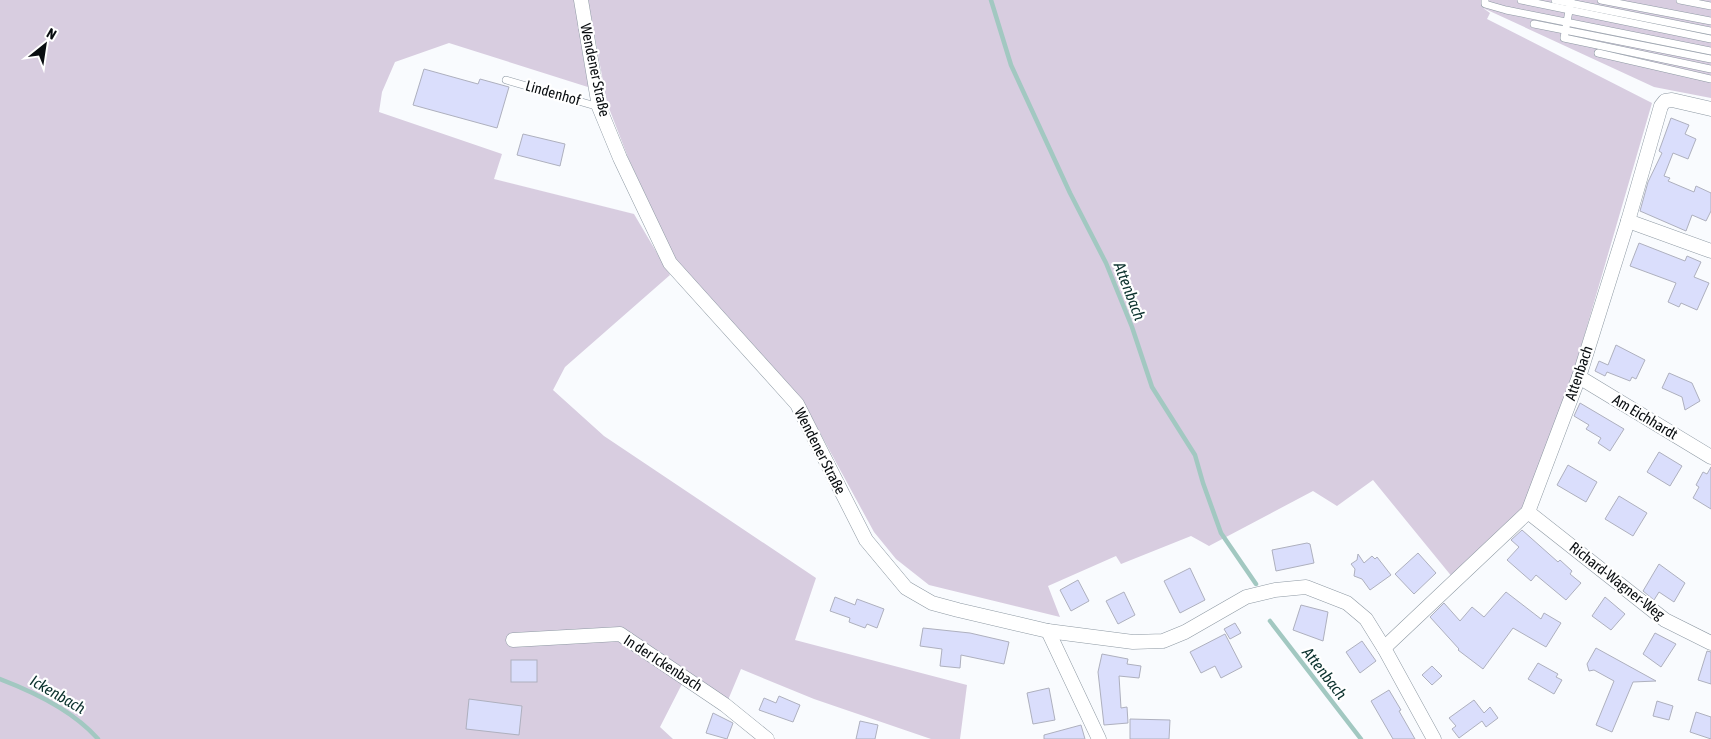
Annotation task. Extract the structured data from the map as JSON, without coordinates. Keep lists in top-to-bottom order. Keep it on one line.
{"streets":{"street":["Wendener Straße","Attenbach","Am Eichhardt","Richard-Wagner-Weg","In der Ickenbach"],"lane":["Lindenhof"]},"crossings":[["Wendener Straße","Lindenhof"],["Attenbach","Am Eichhardt"],["Attenbach","Richard-Wagner-Weg"]],"water":["Attenbach","Ickenbach"],"north":"top right"}
